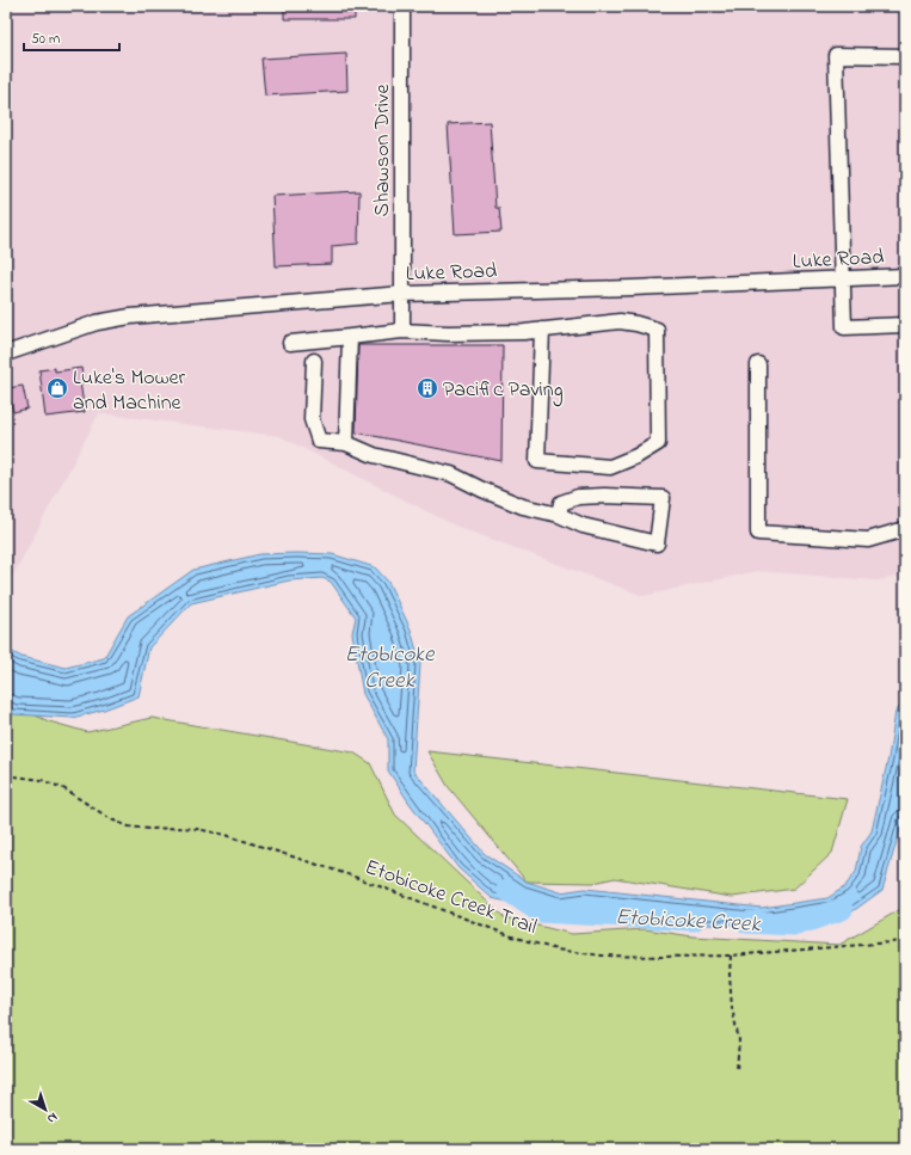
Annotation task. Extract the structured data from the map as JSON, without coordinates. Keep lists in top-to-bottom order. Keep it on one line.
{"streets":{"street":["Shawson Drive","Luke Road"],"path":["Etobicoke Creek Trail"]},"crossings":[["Shawson Drive","Luke Road"]],"water":["Etobicoke Creek"],"places":{"shop":["Luke's Mower and Machine"],"building":["Pacific Paving"]},"scale_bar":"50 m","north":"bottom right"}
